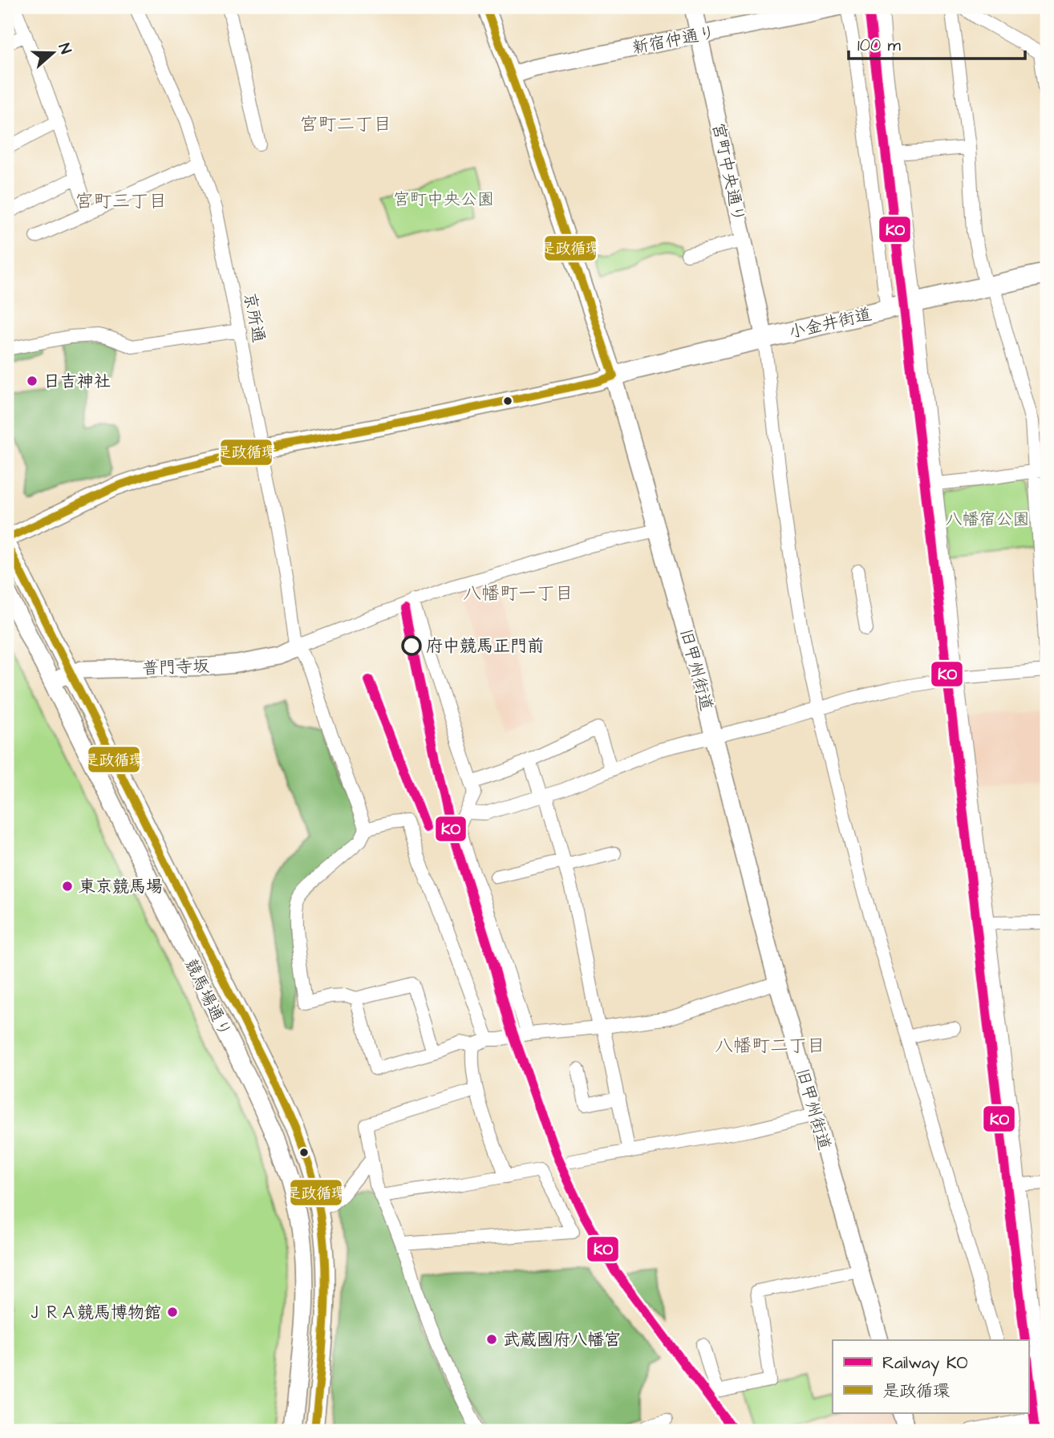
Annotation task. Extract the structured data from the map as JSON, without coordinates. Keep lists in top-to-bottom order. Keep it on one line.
{"streets":{"main road":["小金井街道"],"street":["新宿仲通り","宮町中央通り","京所通","普門寺坂","旧甲州街道","競馬場通り"]},"crossings":[["新宿仲通り","宮町中央通り"],["新宿仲通り","旧甲州街道"],["宮町中央通り","小金井街道"],["京所通","普門寺坂"],["小金井街道","旧甲州街道"],["普門寺坂","競馬場通り"]],"districts":["宮町二丁目","宮町三丁目","八幡町一丁目","八幡町二丁目"],"parks":["宮町中央公園","八幡宿公園"],"places":["日吉神社","府中競馬正門前","東京競馬場","ＪＲＡ競馬博物館","武蔵國府八幡宮"],"lines":["rail line KO","transit line 是政循環"],"legend":["Railway KO","是政循環"],"scale_bar":"100 m","north":"right"}
